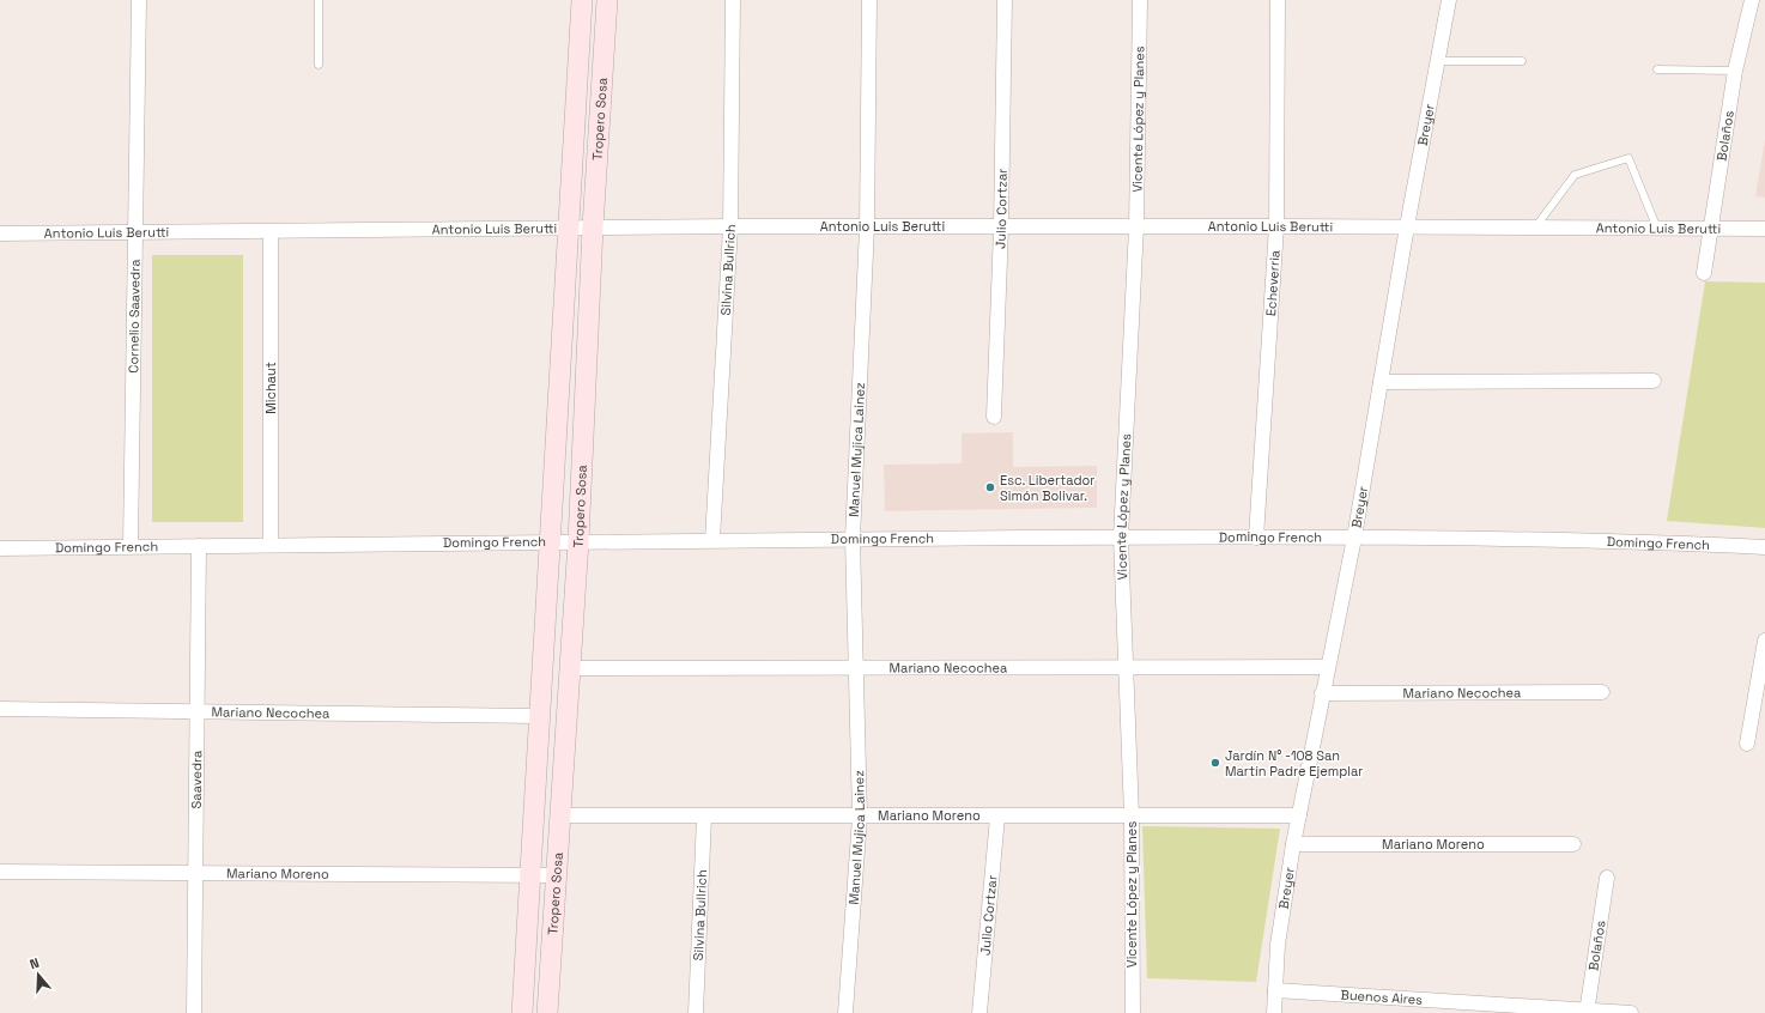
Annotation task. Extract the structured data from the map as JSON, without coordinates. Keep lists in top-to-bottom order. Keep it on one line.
{"streets":{"street":["Vicente López y Planes","Tropero Sosa","Breyer","Bolaños","Julio Cortzar","Antonio Luis Berutti","Silvina Bullrich","Echeverria","Cornelio Saavedra","Michaut","Manuel Mujica Lainez","Domingo French","Mariano Necochea","Saavedra","Mariano Moreno","Buenos Aires"]},"crossings":[["Vicente López y Planes","Antonio Luis Berutti"],["Vicente López y Planes","Domingo French"],["Vicente López y Planes","Mariano Necochea"],["Vicente López y Planes","Mariano Moreno"],["Tropero Sosa","Antonio Luis Berutti"],["Tropero Sosa","Domingo French"],["Tropero Sosa","Mariano Necochea"],["Tropero Sosa","Mariano Moreno"],["Breyer","Antonio Luis Berutti"],["Breyer","Domingo French"],["Breyer","Mariano Necochea"],["Breyer","Mariano Moreno"],["Breyer","Buenos Aires"],["Bolaños","Antonio Luis Berutti"],["Bolaños","Buenos Aires"],["Julio Cortzar","Antonio Luis Berutti"],["Julio Cortzar","Mariano Moreno"],["Antonio Luis Berutti","Silvina Bullrich"],["Antonio Luis Berutti","Echeverria"],["Antonio Luis Berutti","Cornelio Saavedra"],["Antonio Luis Berutti","Michaut"],["Antonio Luis Berutti","Manuel Mujica Lainez"],["Silvina Bullrich","Domingo French"],["Silvina Bullrich","Mariano Moreno"],["Echeverria","Domingo French"],["Cornelio Saavedra","Domingo French"],["Michaut","Domingo French"],["Manuel Mujica Lainez","Domingo French"],["Manuel Mujica Lainez","Mariano Necochea"],["Manuel Mujica Lainez","Mariano Moreno"],["Domingo French","Saavedra"],["Mariano Necochea","Saavedra"],["Saavedra","Mariano Moreno"]],"places":["Esc. Libertador Simón Bolivar.","Jardín N° -108 San Martín Padre Ejemplar"],"north":"top"}
